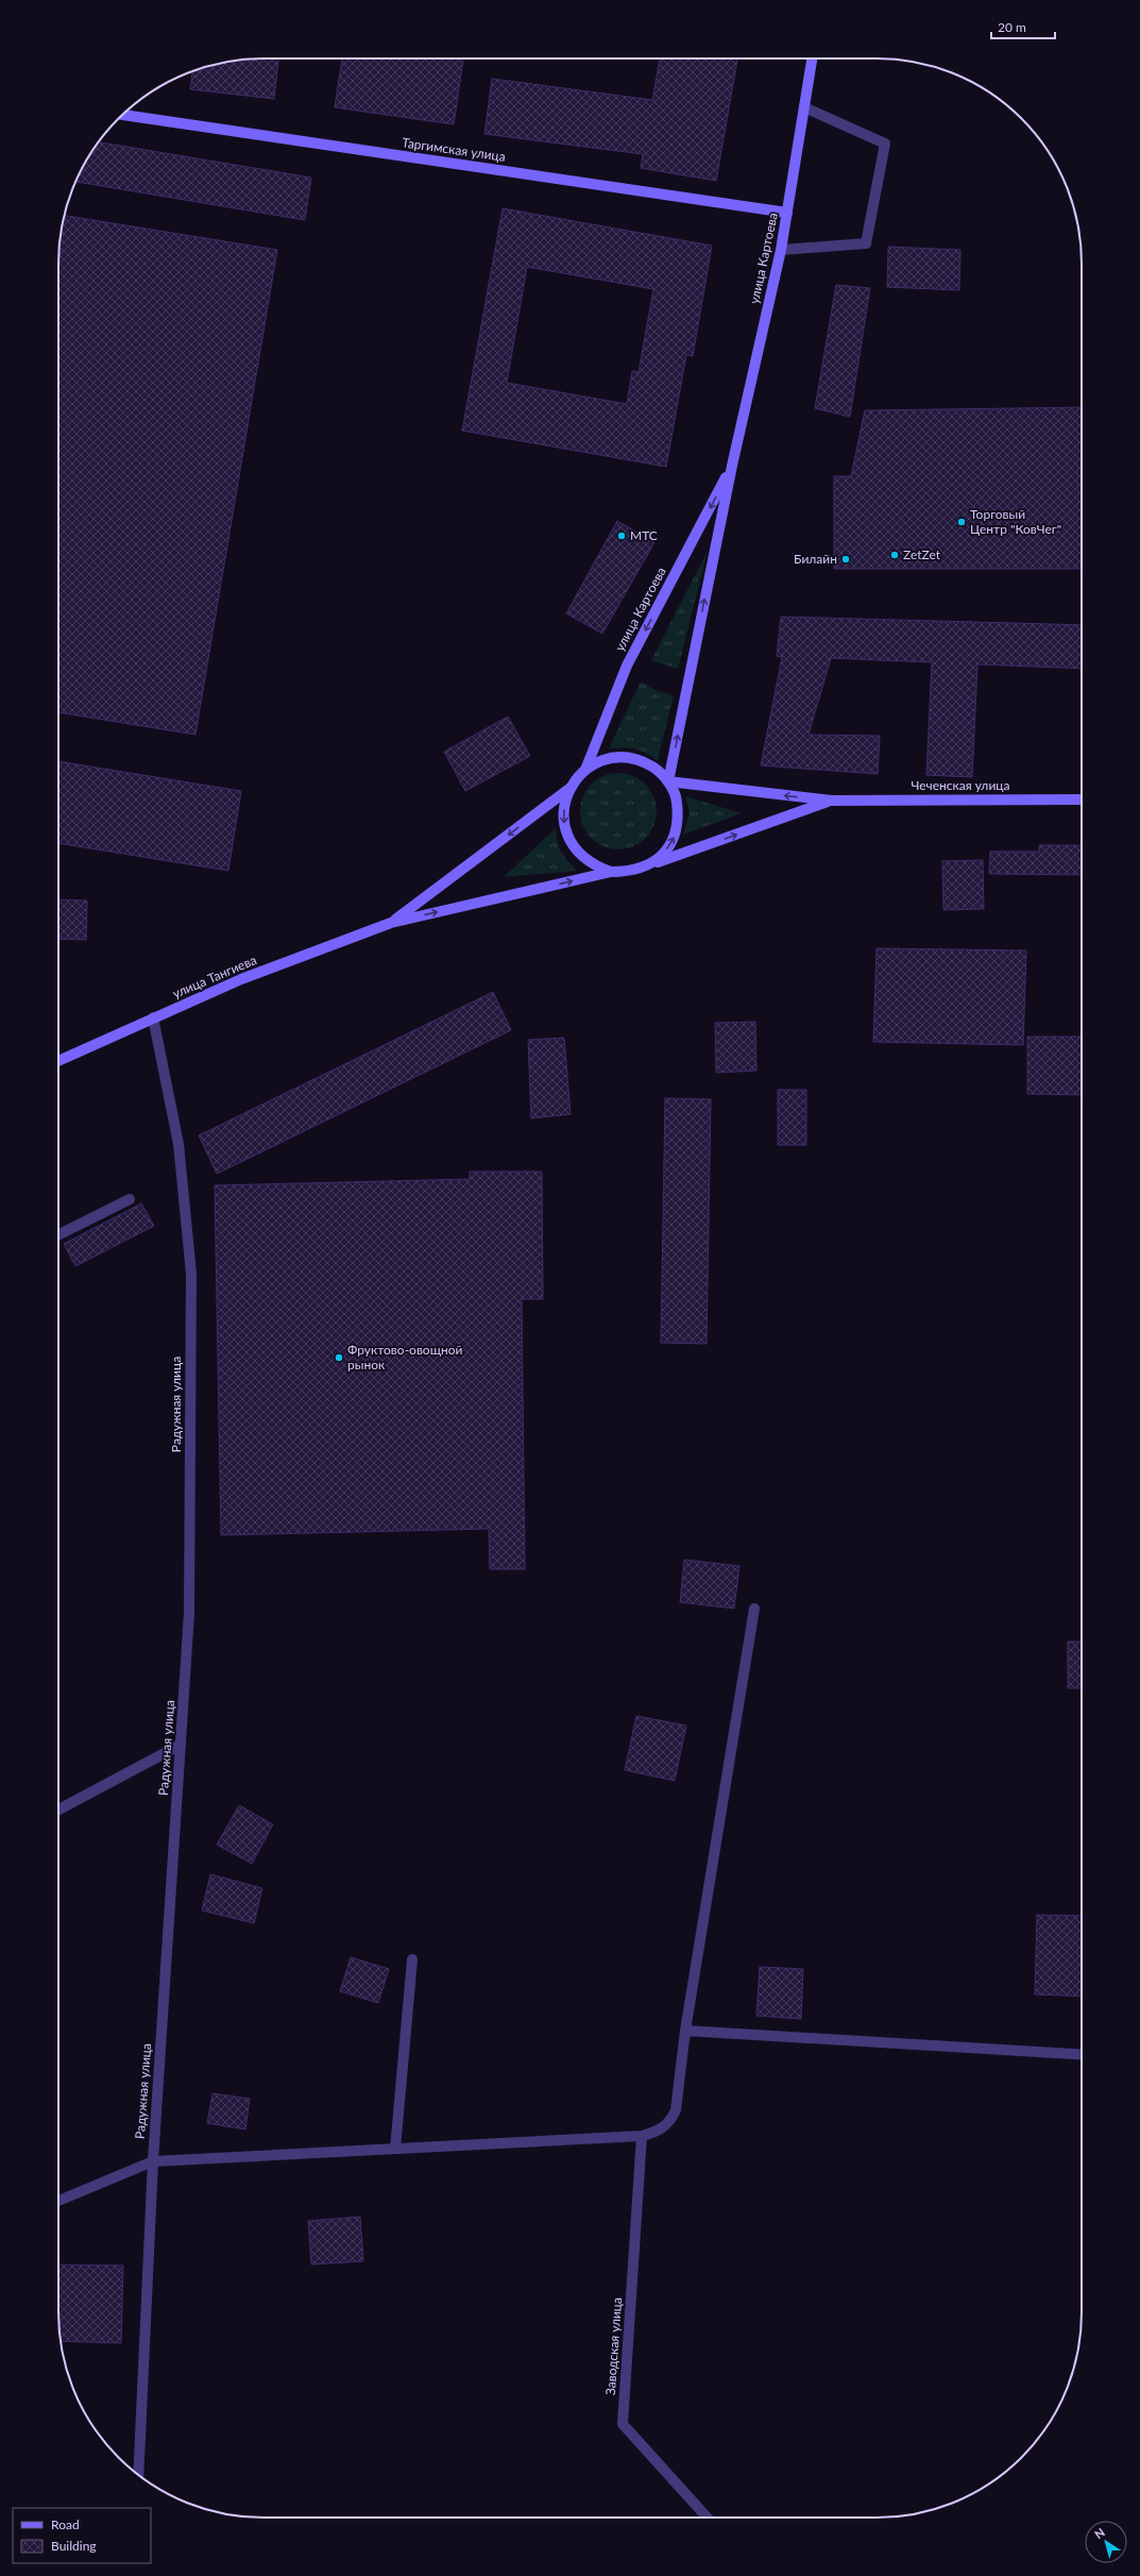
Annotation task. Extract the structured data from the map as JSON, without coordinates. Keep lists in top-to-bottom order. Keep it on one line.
{"streets":{"main road":["Таргимская улица","улица Картоева","Чеченская улица","улица Тангиева"],"street":["Радужная улица","Заводская улица"]},"crossings":[["Таргимская улица","улица Картоева"],["улица Картоева","Чеченская улица"],["улица Тангиева","Радужная улица"]],"places":["Торговый Центр \"КовЧег\"","МТС","ZetZet","Билайн","Фруктово-овощной рынок"],"legend":["Road","Building"],"scale_bar":"20 m","north":"top left"}
